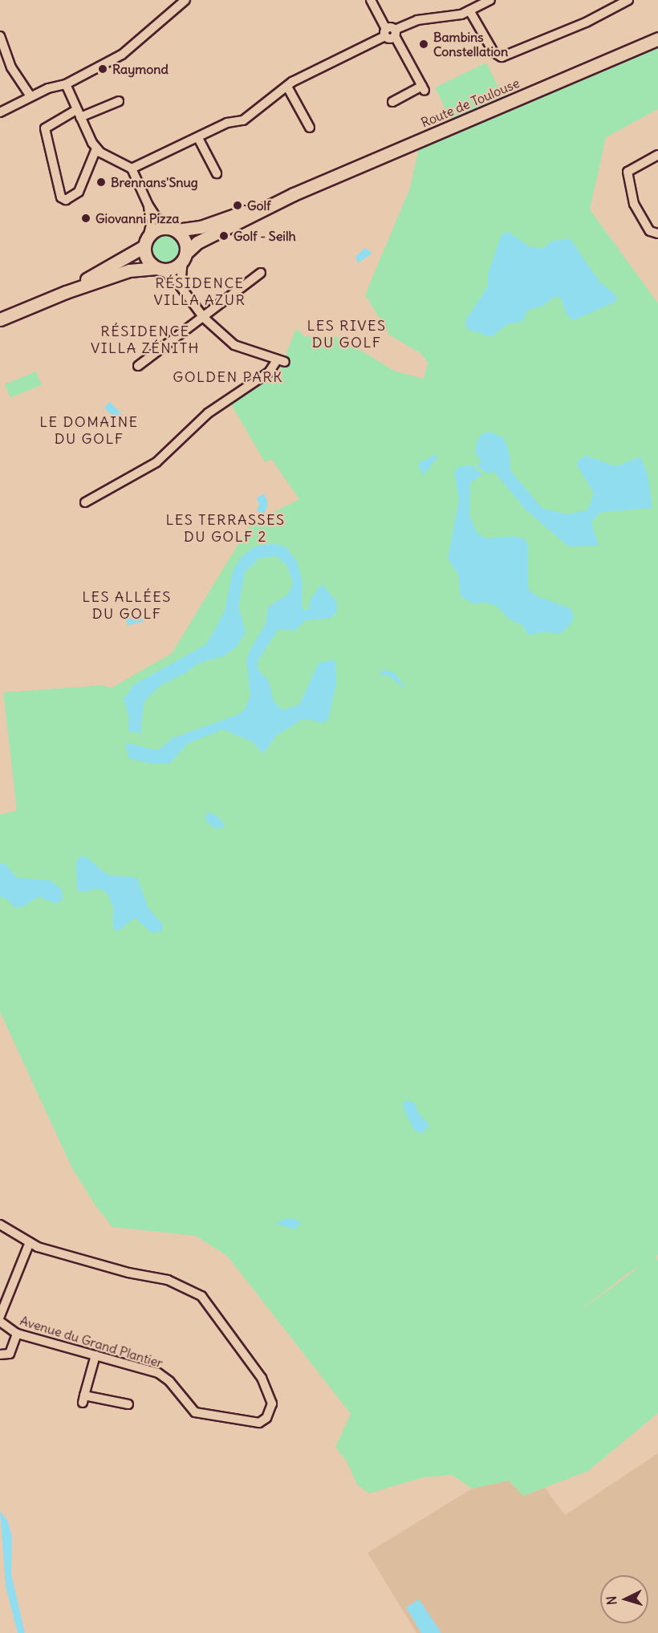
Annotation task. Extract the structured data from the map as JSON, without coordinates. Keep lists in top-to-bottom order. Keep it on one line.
{"streets":{"main road":["Route de Toulouse"],"street":["Avenue du Grand Plantier"]},"districts":["RÉSIDENCE VILLA AZUR","LES RIVES DU GOLF","RÉSIDENCE VILLA ZÉNITH","GOLDEN PARK","LE DOMAINE DU GOLF","LES TERRASSES DU GOLF 2","LES ALLÉES DU GOLF"],"places":["Bambins Constellation","Raymond","Brennans'Snug","Golf","Giovanni Pizza","Golf - Seilh"],"north":"left"}
